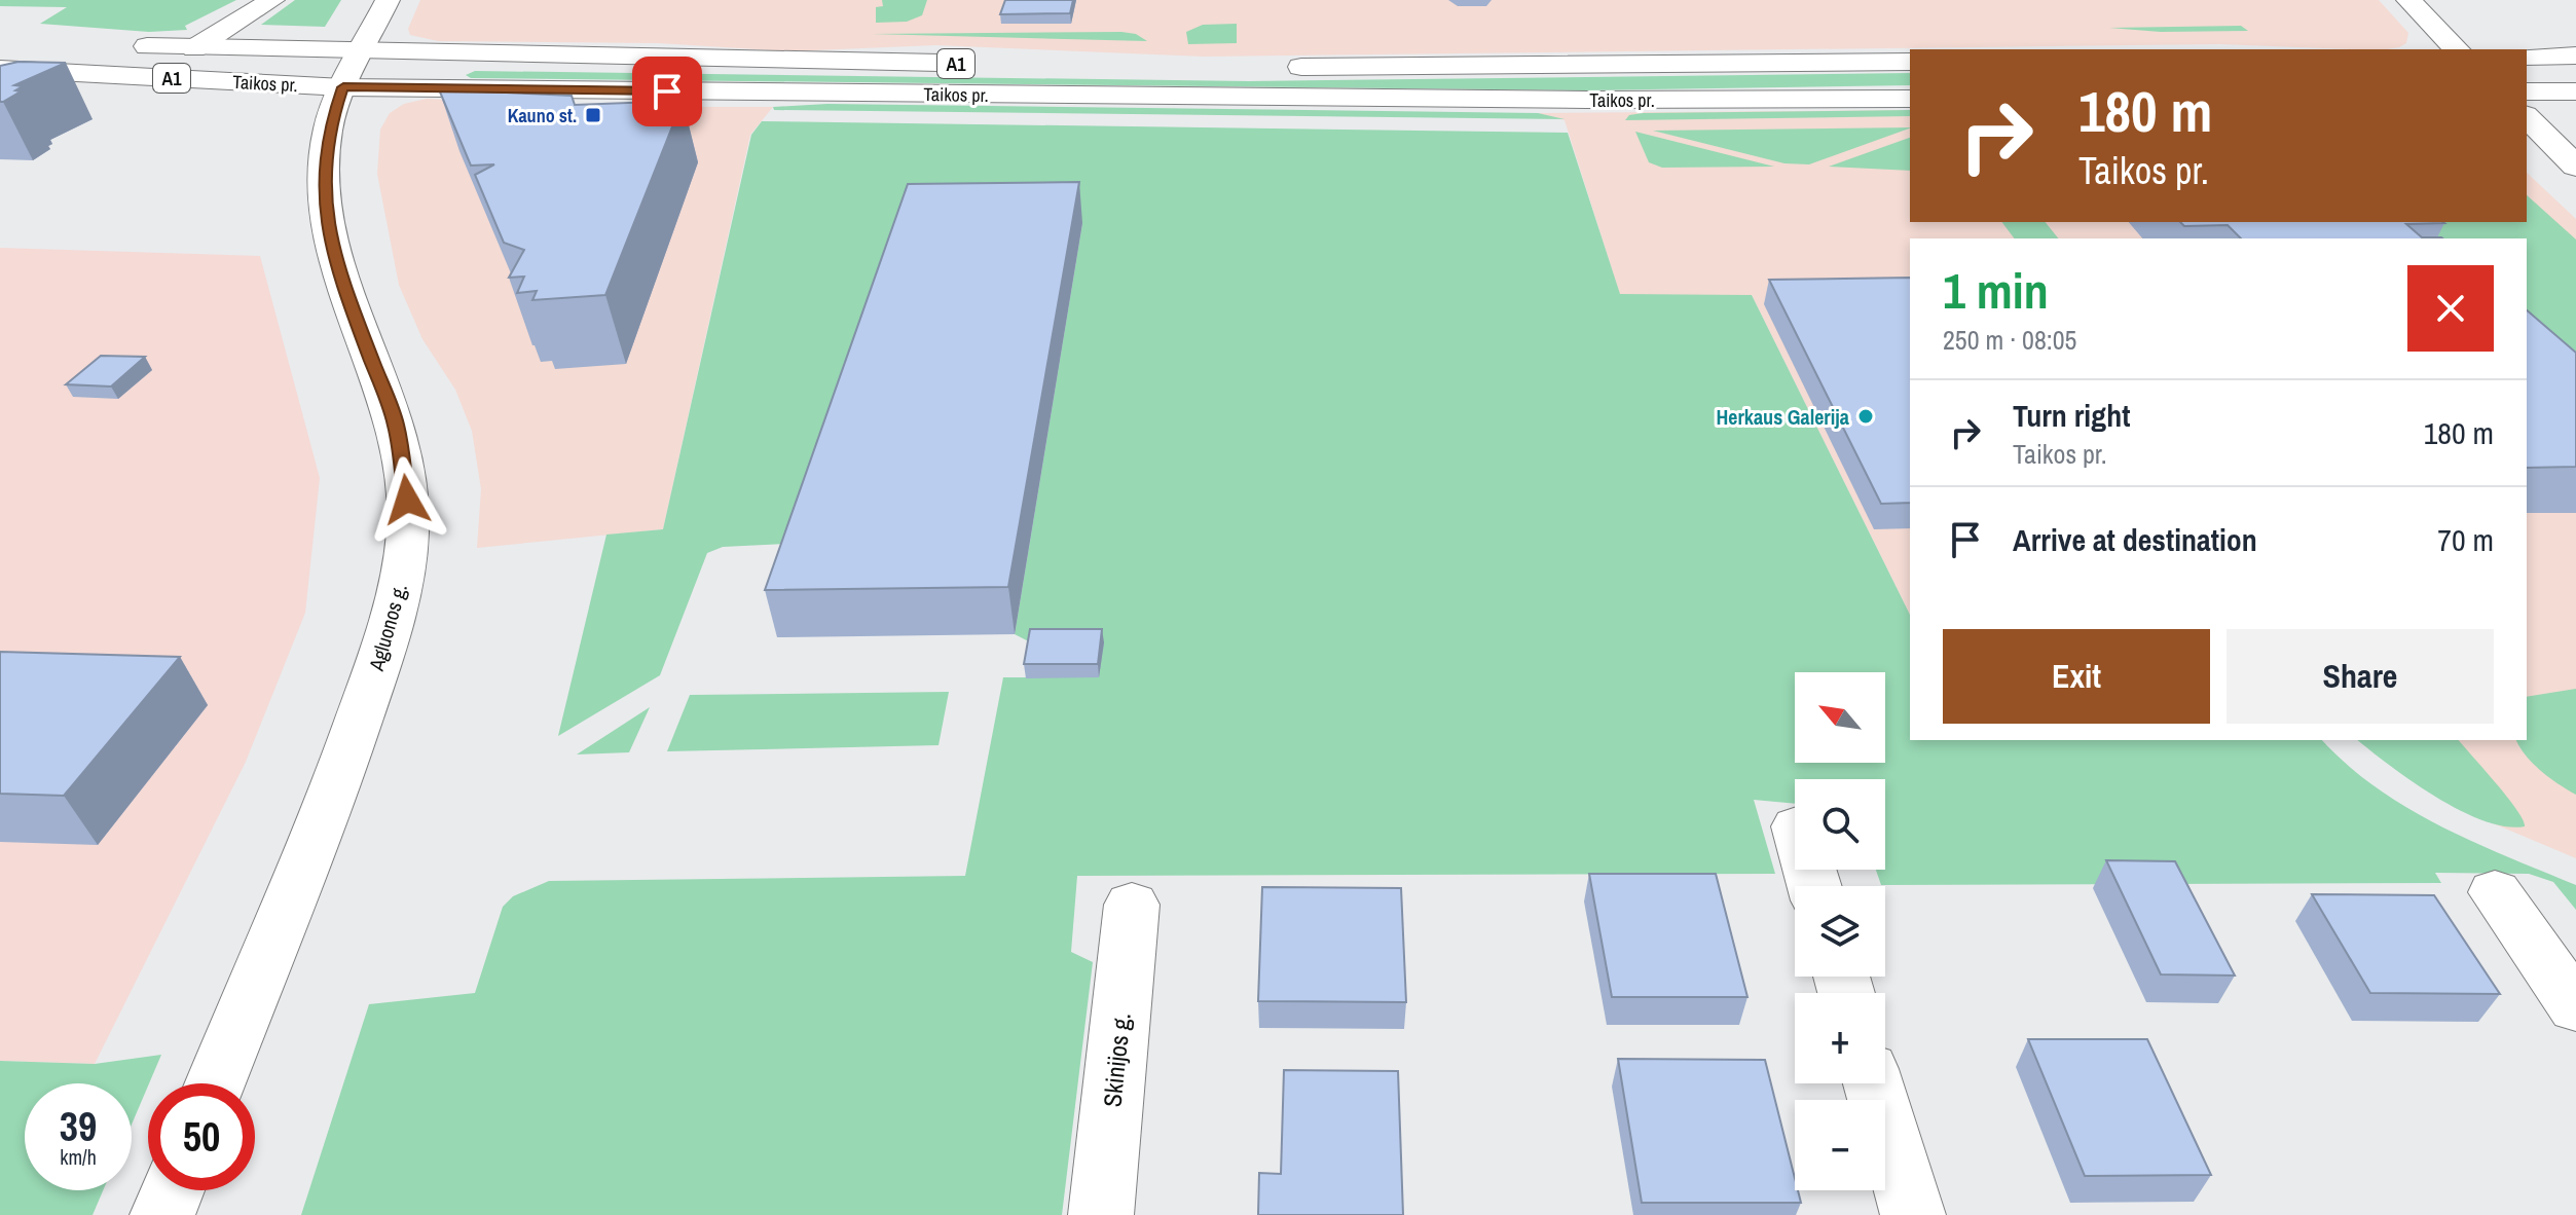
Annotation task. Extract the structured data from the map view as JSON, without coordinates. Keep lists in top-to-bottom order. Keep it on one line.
{"streets":{"main road":["A1","Taikos pr.","Agluonos g.","Skinijos g."]},"crossings":[["Taikos pr.","Agluonos g."]],"places":{"transit":["Kauno st."],"other":["Herkaus Galerija"]},"north":"top left","page":{"turn":["180 m","Taikos pr."],"heading":["1 min","250 m · 08:05"],"list":[{"name":"Turn right","note":"Taikos pr.","value":"180 m"},{"name":"Arrive at destination","value":"70 m"}],"buttons":["Exit","Share"],"map_buttons":["+","−"],"speed":"39 km/h","limit":"50"}}
